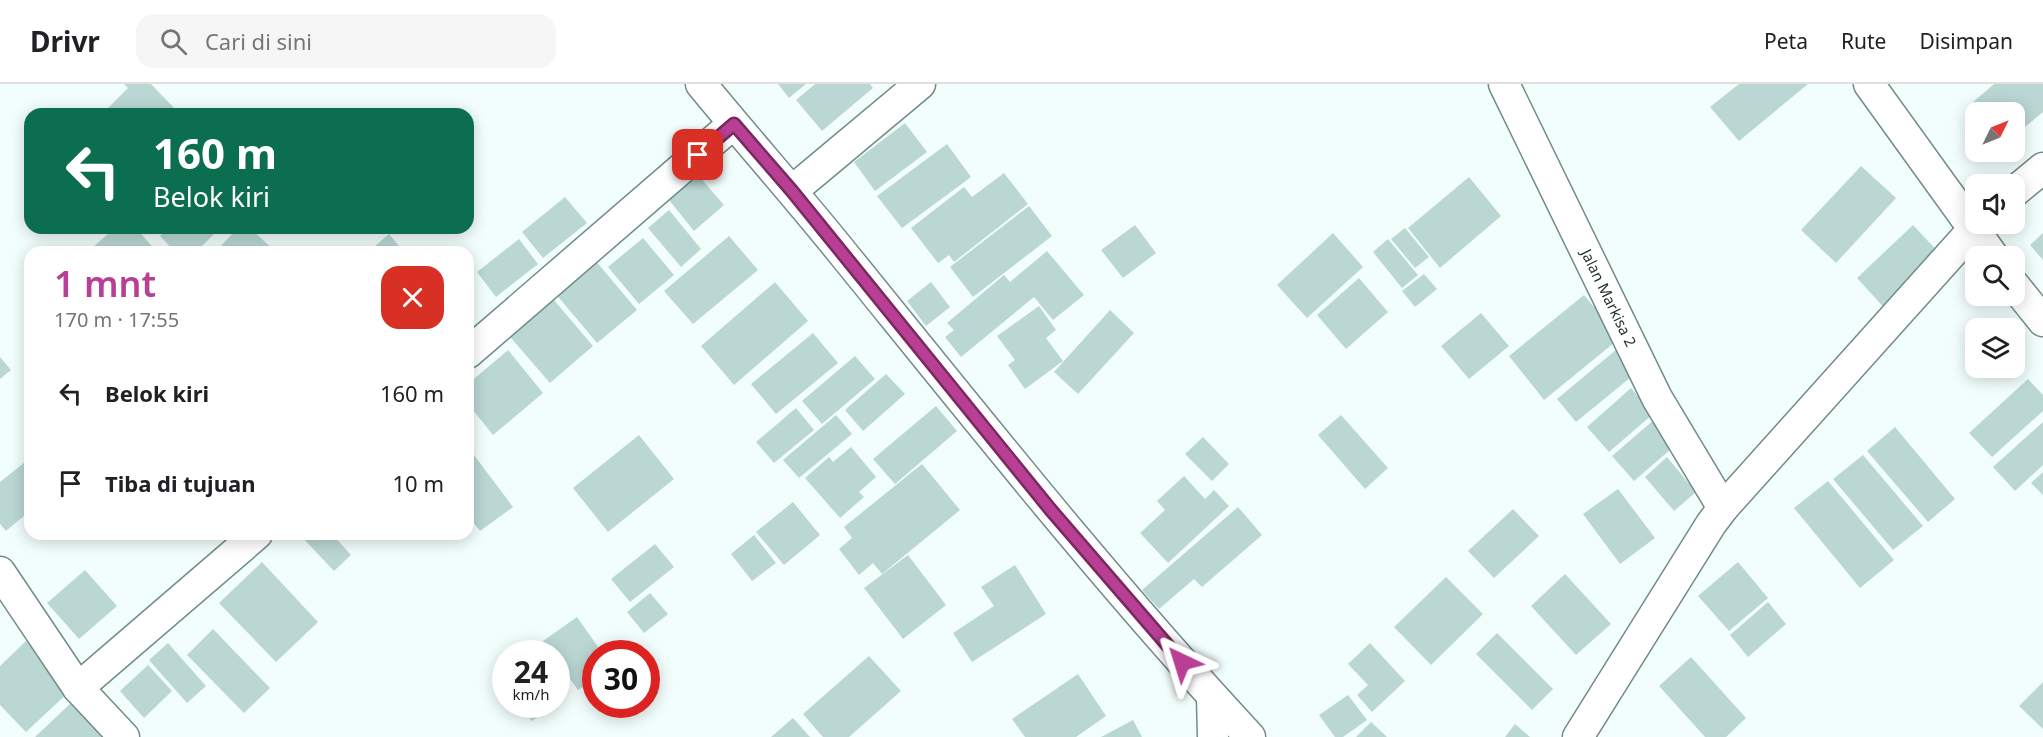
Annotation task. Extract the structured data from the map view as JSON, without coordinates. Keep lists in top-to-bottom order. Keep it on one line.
{"streets":{"street":["Jalan Markisa 2"]},"north":"top right","page":{"header":"Drivr","search":"Cari di sini","nav":["Peta","Rute","Disimpan"],"turn":["160 m","Belok kiri"],"heading":["1 mnt","170 m · 17:55"],"list":[{"name":"Belok kiri","value":"160 m"},{"name":"Tiba di tujuan","value":"10 m"}],"speed":"24 km/h","limit":"30"}}
